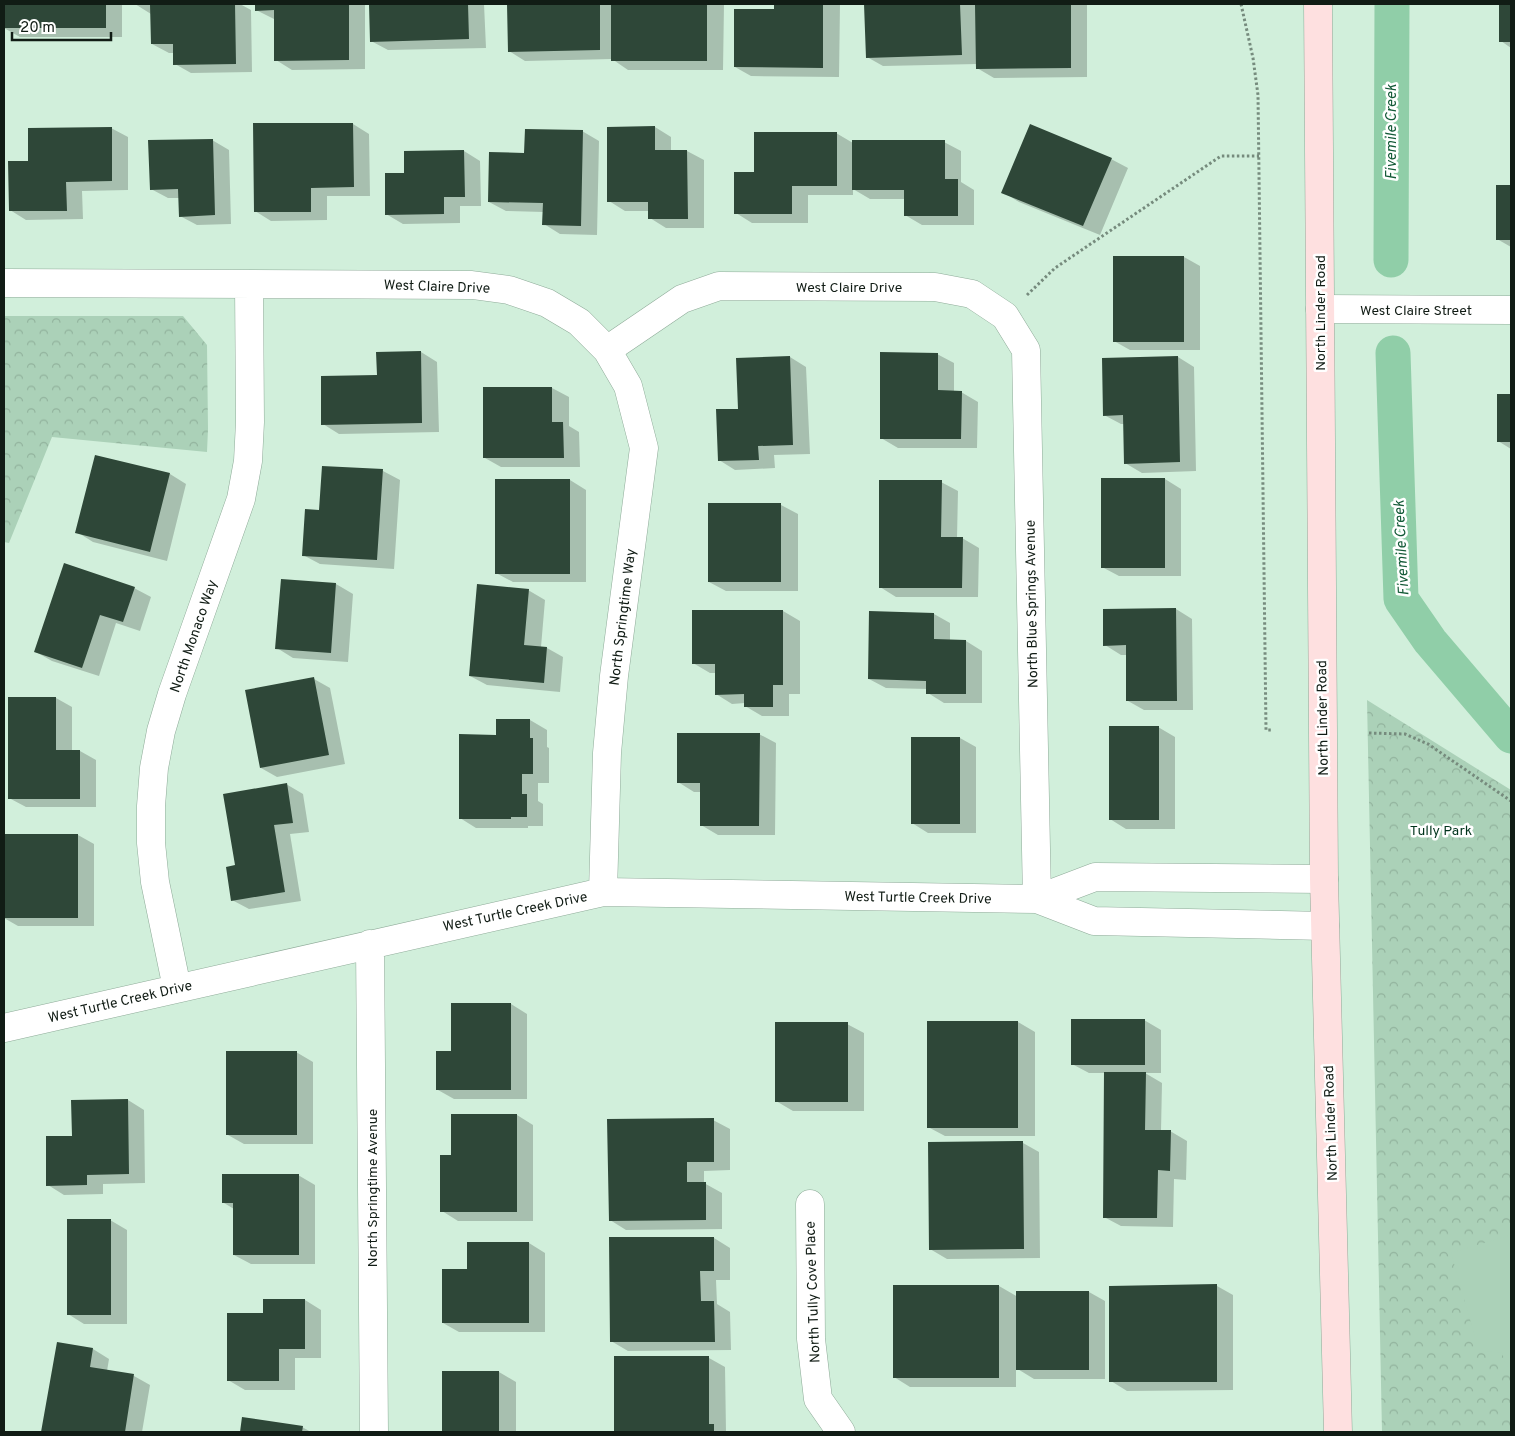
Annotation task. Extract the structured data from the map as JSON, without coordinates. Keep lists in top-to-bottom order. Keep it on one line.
{"streets":{"main road":["North Linder Road"],"street":["West Claire Drive","West Claire Street","North Blue Springs Avenue","North Springtime Way","North Monaco Way","West Turtle Creek Drive","North Springtime Avenue","North Tully Cove Place"]},"crossings":[["West Claire Drive","North Blue Springs Avenue"],["West Claire Drive","North Springtime Way"],["West Claire Drive","North Monaco Way"],["West Claire Street","North Linder Road"],["North Linder Road","West Turtle Creek Drive"],["North Blue Springs Avenue","West Turtle Creek Drive"],["North Springtime Way","West Turtle Creek Drive"],["North Monaco Way","West Turtle Creek Drive"],["West Turtle Creek Drive","North Springtime Avenue"]],"water":["Fivemile Creek"],"parks":["Tully Park"],"scale_bar":"20 m"}
